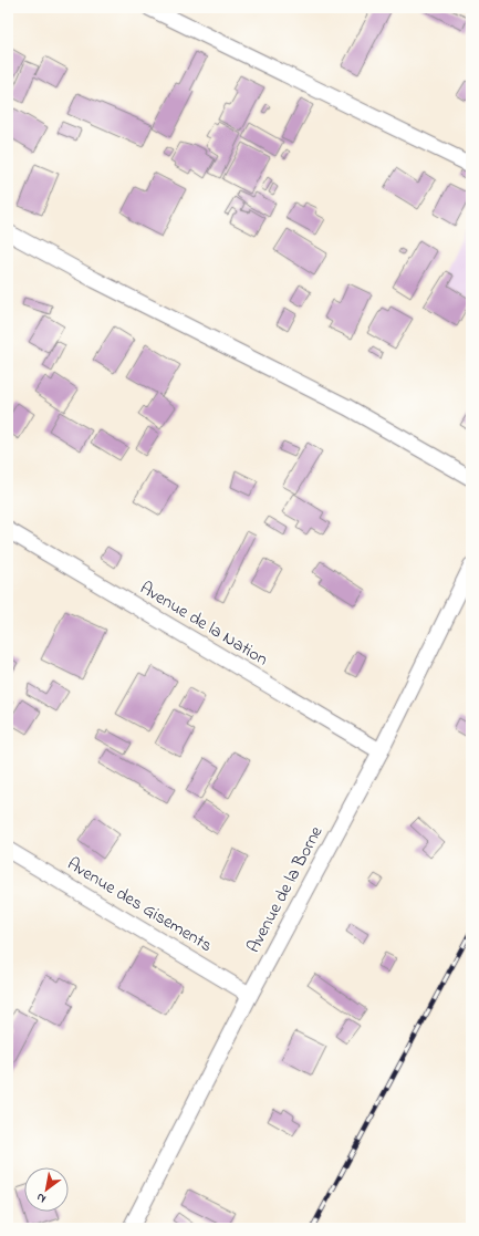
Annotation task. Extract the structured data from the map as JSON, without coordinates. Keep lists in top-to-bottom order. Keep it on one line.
{"streets":{"street":["Avenue de la Nation","Avenue de la Borne","Avenue des Gisements"]},"crossings":[["Avenue de la Nation","Avenue de la Borne"],["Avenue de la Borne","Avenue des Gisements"]],"north":"bottom left"}
